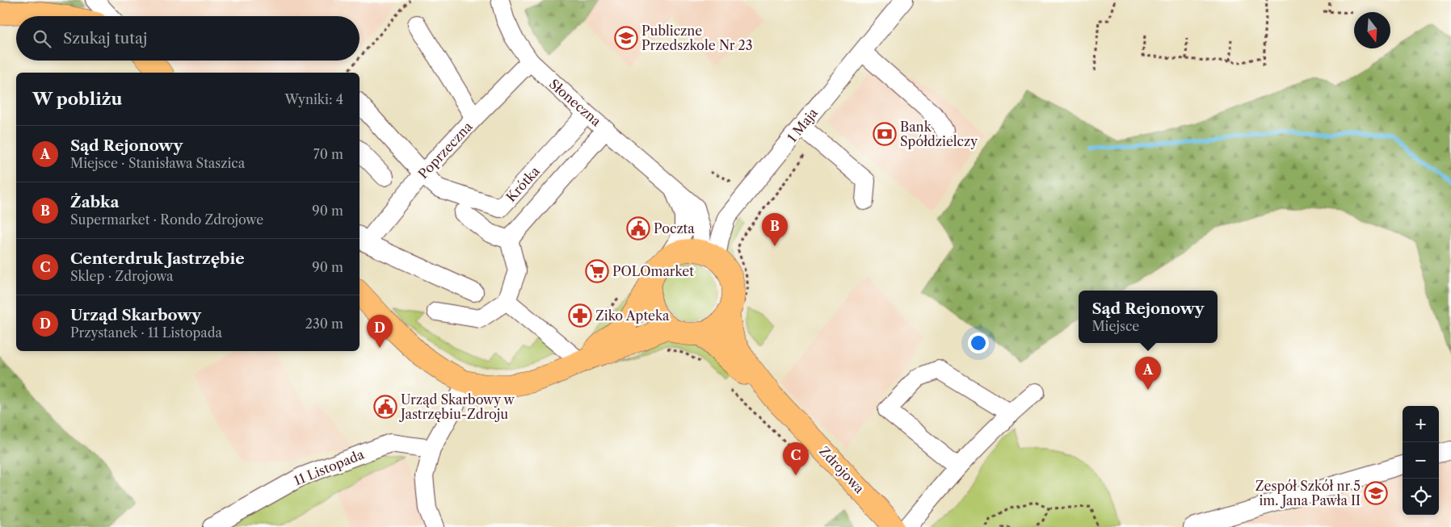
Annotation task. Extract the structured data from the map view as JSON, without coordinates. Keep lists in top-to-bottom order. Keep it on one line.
{"streets":{"main road":["Zdrojowa"],"street":["Słoneczna","1 Maja","Poprzeczna","Krótka","11 Listopada"]},"crossings":[["Słoneczna","1 Maja"],["Słoneczna","Poprzeczna"],["Słoneczna","Krótka"],["Słoneczna","Zdrojowa"],["1 Maja","Zdrojowa"],["Poprzeczna","Krótka"]],"places":{"school or university":["Publiczne Przedszkole Nr 23","Zespół Szkół nr 5 im. Jana Pawła II"],"bank":["Bank Spółdzielczy"],"public building":["Poczta","Urząd Skarbowy w Jastrzębiu-Zdroju"],"supermarket":["POLOmarket"],"pharmacy":["Ziko Apteka"]},"north":"bottom","page":{"search":"Szukaj tutaj","heading":["W pobliżu","Wyniki: 4"],"list":[{"mark":"A","name":"Sąd Rejonowy","note":"Miejsce · Stanisława Staszica","value":"70 m"},{"mark":"B","name":"Żabka","note":"Supermarket · Rondo Zdrojowe","value":"90 m"},{"mark":"C","name":"Centerdruk Jastrzębie","note":"Sklep · Zdrojowa","value":"90 m"},{"mark":"D","name":"Urząd Skarbowy","note":"Przystanek · 11 Listopada","value":"230 m"}],"pins":["B","D","A","C"],"popup":["Sąd Rejonowy","Miejsce"],"map_buttons":["+","−"]}}
